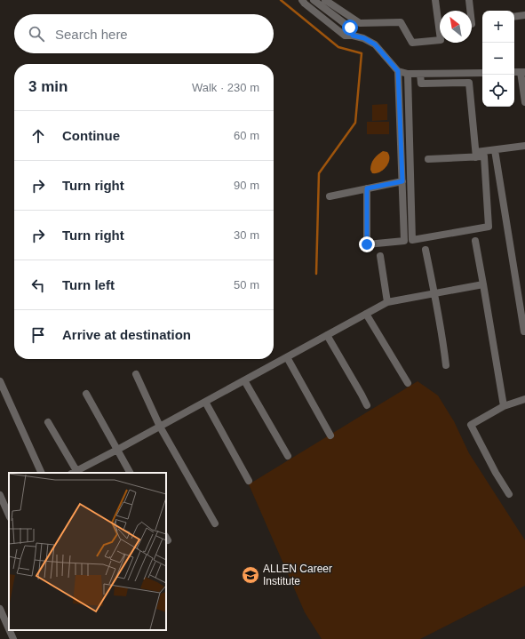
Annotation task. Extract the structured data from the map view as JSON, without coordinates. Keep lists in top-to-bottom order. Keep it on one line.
{"places":{"school or university":["ALLEN Career Institute"]},"north":"top left","page":{"map_buttons":["+","−"],"search":"Search here","heading":["3 min","Walk · 230 m"],"list":[["Continue","60 m"],["Turn right","90 m"],["Turn right","30 m"],["Turn left","50 m"],"Arrive at destination"]}}
